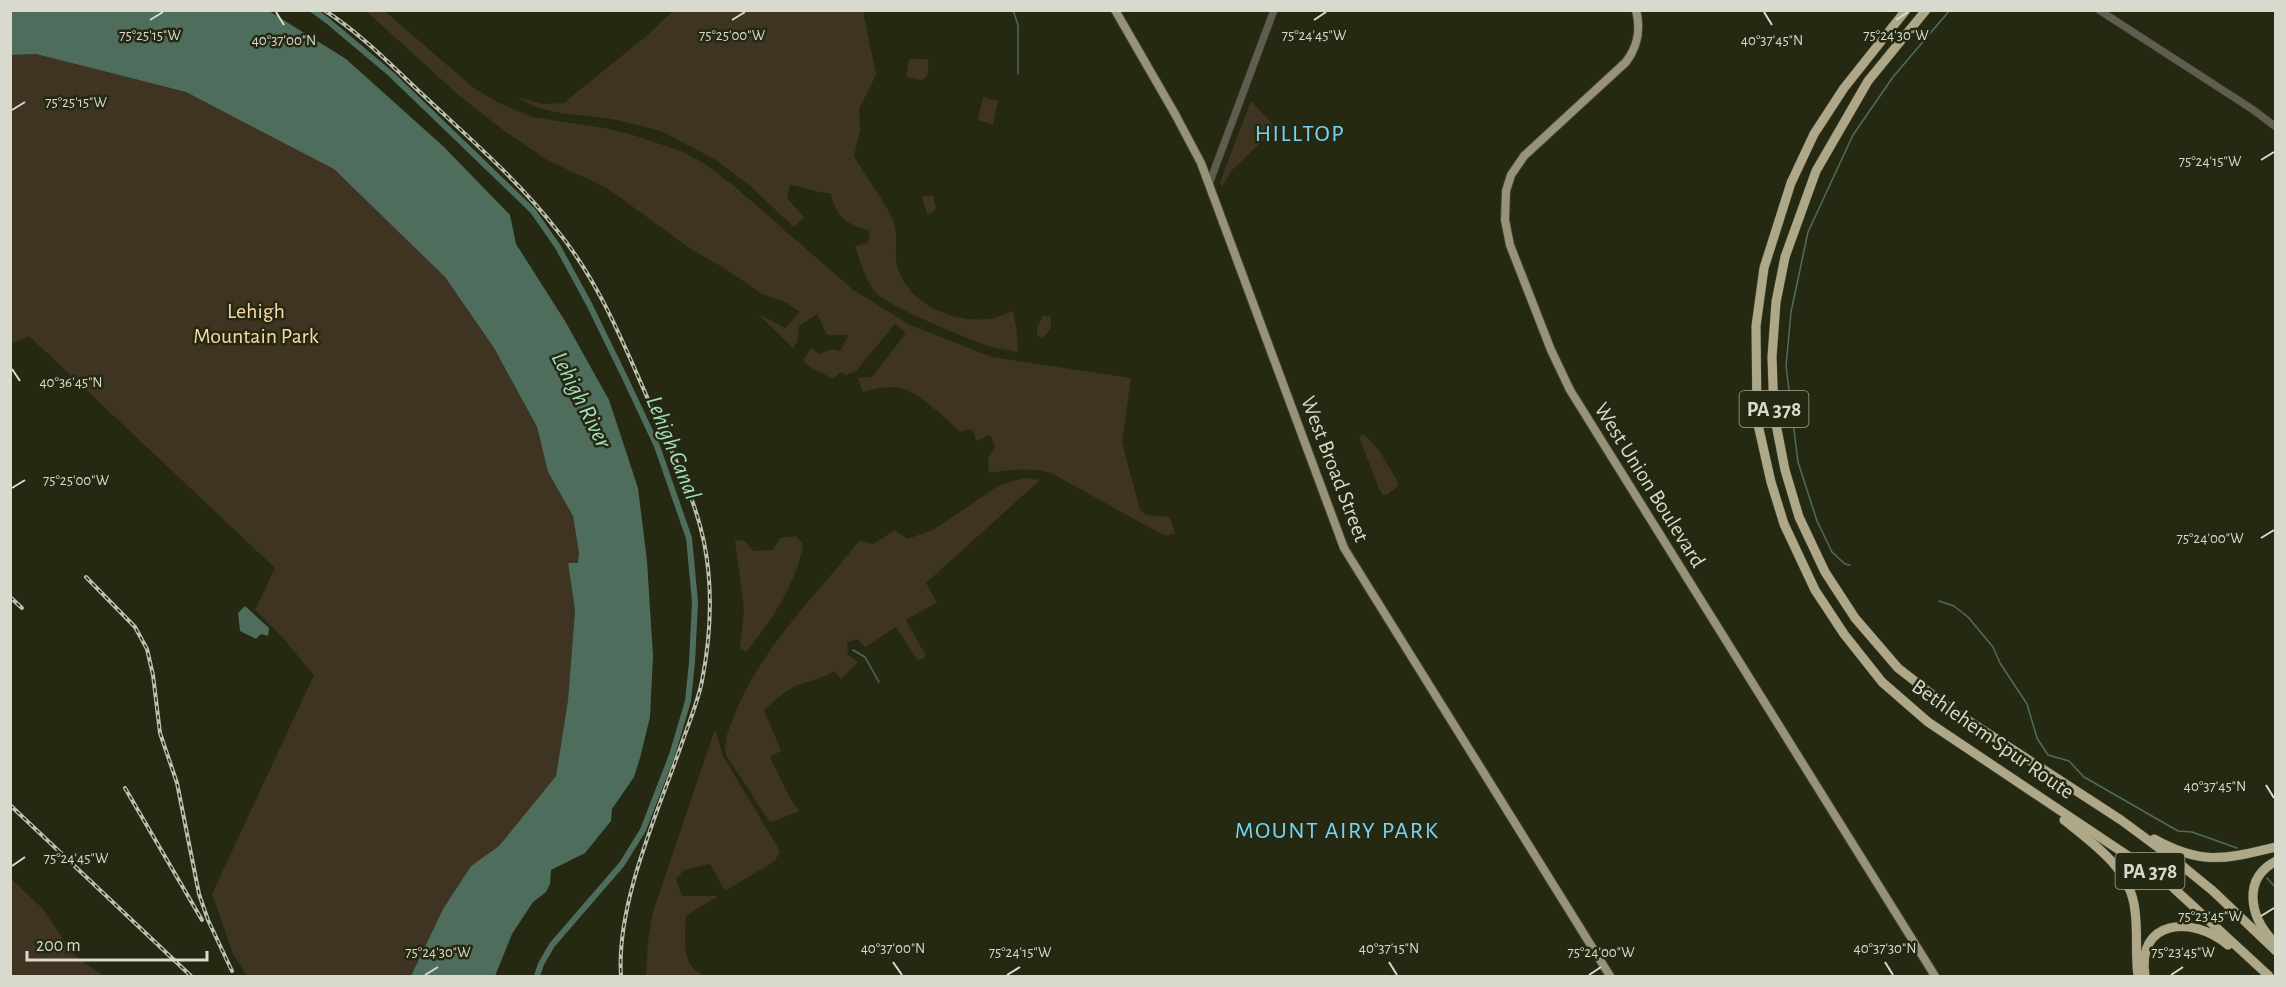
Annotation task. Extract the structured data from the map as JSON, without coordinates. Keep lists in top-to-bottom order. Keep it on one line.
{"streets":{"highway":["PA 378","Bethlehem Spur Route"],"main road":["West Broad Street","West Union Boulevard"]},"districts":["HILLTOP","MOUNT AIRY PARK"],"water":["Lehigh River","Lehigh Canal"],"parks":["Lehigh Mountain Park"],"scale_bar":"200 m","coordinates":["75°25'15\"W","75°25'00\"W","75°24'30\"W","75°24'45\"W","40°37'00\"N","40°37'45\"N","75°24'15\"W","40°36'45\"N","75°24'00\"W","75°23'45\"W","40°37'15\"N","40°37'30\"N"]}
